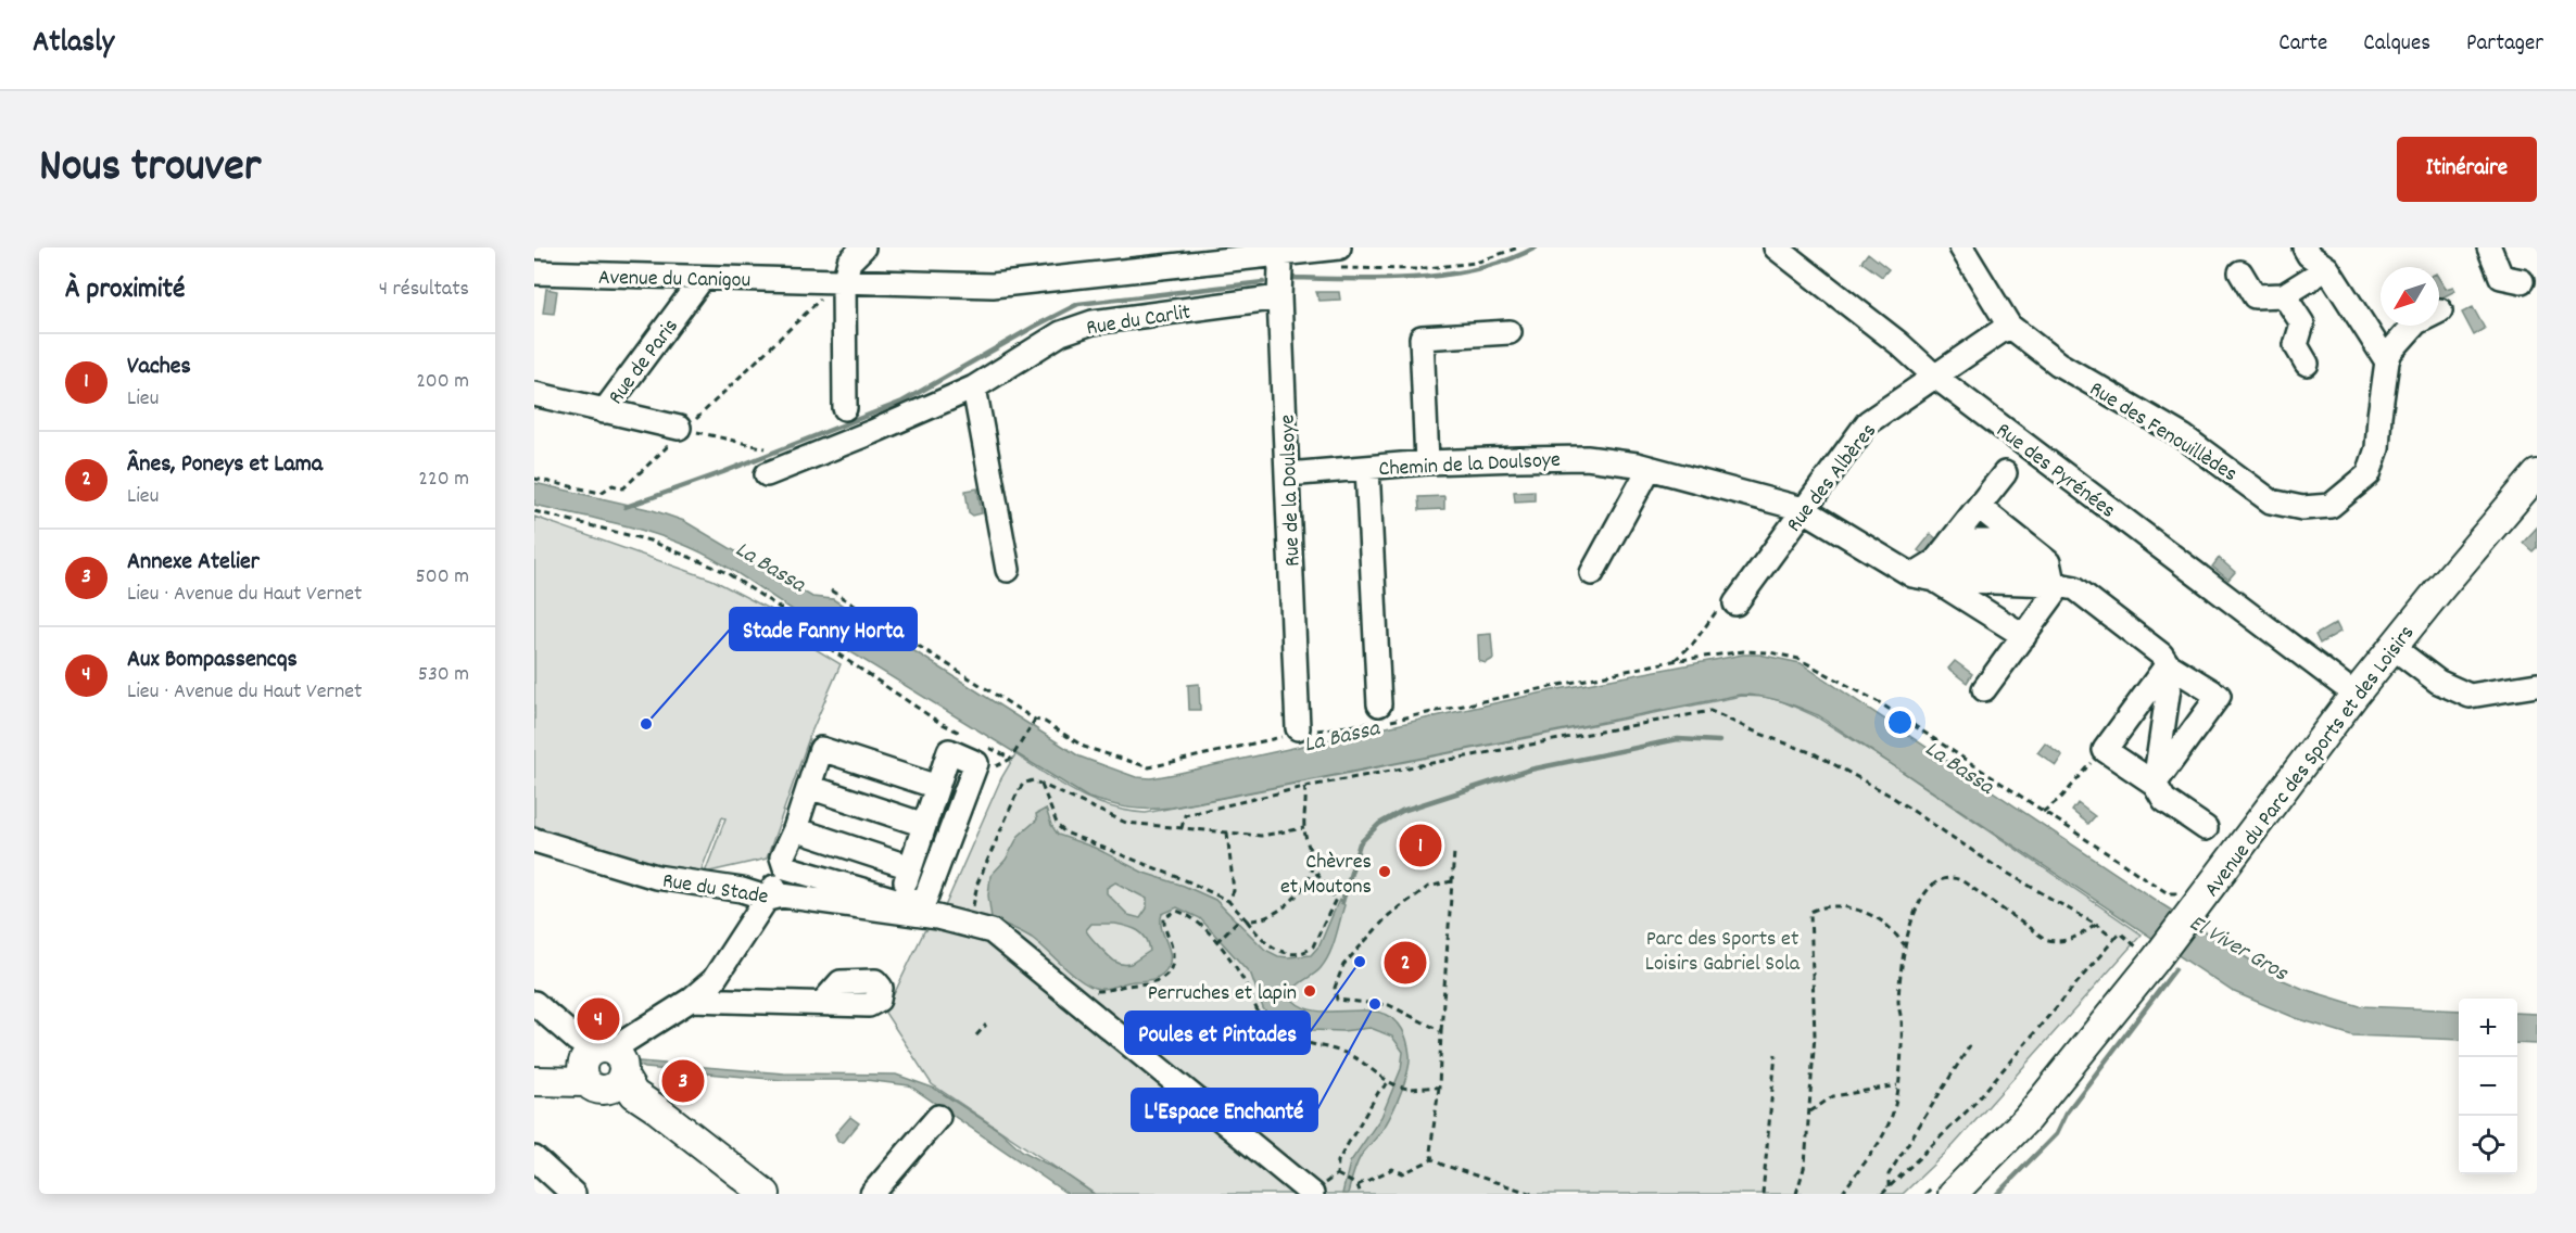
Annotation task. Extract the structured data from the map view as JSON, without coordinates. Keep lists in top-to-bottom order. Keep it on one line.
{"streets":{"main road":["Avenue du Parc des Sports et des Loisirs"],"street":["Avenue du Canigou","Rue du Carlit","Rue de Paris","Rue des Fenouillèdes","Chemin de la Doulsoye","Rue des Pyrénées","Rue des Albères","Rue de la Doulsoye","Rue du Stade"]},"crossings":[["Avenue du Canigou","Rue de Paris"],["Rue du Carlit","Rue de la Doulsoye"],["Rue des Fenouillèdes","Rue des Albères"],["Chemin de la Doulsoye","Rue des Albères"],["Chemin de la Doulsoye","Rue de la Doulsoye"],["Rue des Pyrénées","Rue des Albères"]],"water":["La Bassa","El Viver Gros"],"parks":["Parc des Sports et Loisirs Gabriel Sola"],"places":["Stade Fanny Horta","Chèvres et Moutons","Poules et Pintades","Perruches et lapin","L'Espace Enchanté"],"north":"bottom left","page":{"header":"Atlasly","nav":["Carte","Calques","Partager"],"title":"Nous trouver","buttons":"Itinéraire","heading":["À proximité","4 résultats"],"list":[{"mark":"1","name":"Vaches","note":"Lieu","value":"200 m"},{"mark":"2","name":"Ânes, Poneys et Lama","note":"Lieu","value":"220 m"},{"mark":"3","name":"Annexe Atelier","note":"Lieu · Avenue du Haut Vernet","value":"500 m"},{"mark":"4","name":"Aux Bompassencqs","note":"Lieu · Avenue du Haut Vernet","value":"530 m"}],"pins":["1","2","4","3"],"map_buttons":["+","−"]}}
